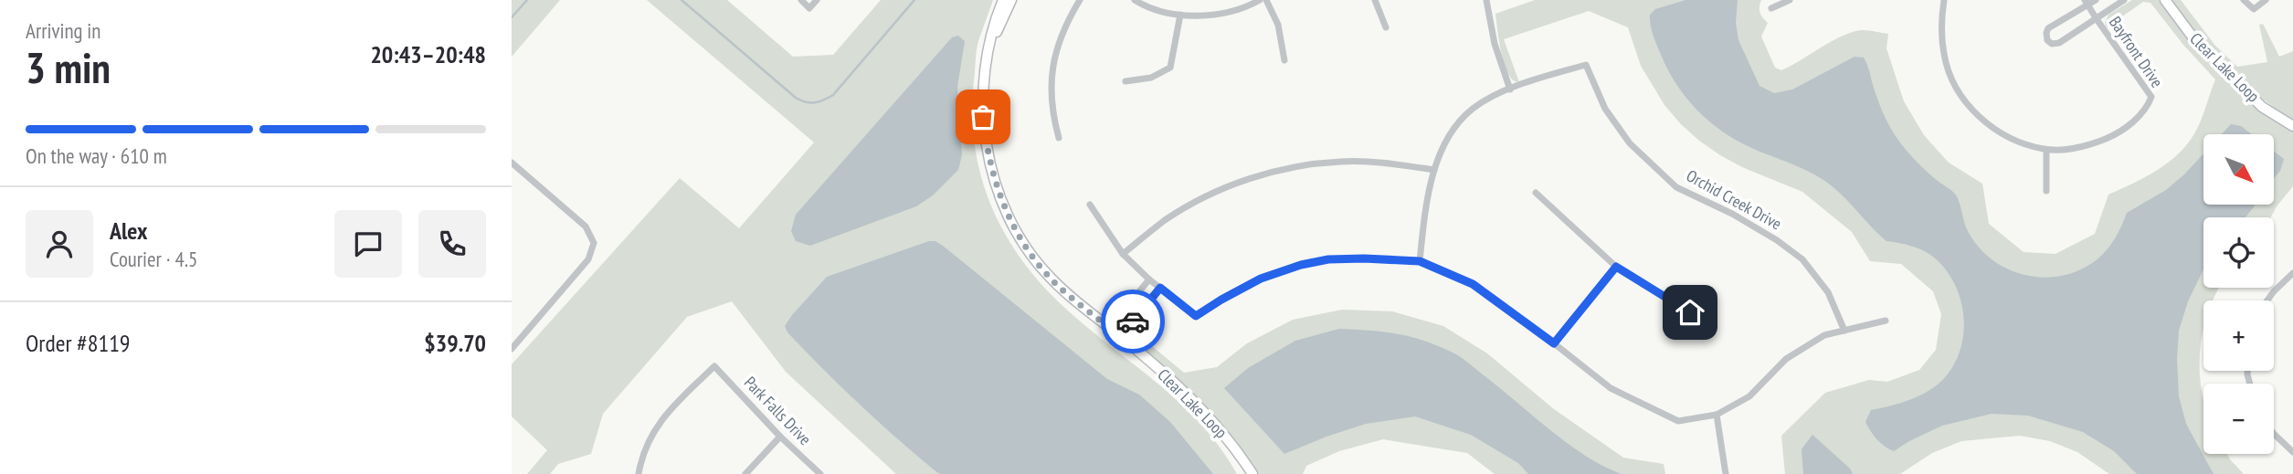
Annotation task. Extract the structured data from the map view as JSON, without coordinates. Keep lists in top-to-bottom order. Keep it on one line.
{"streets":{"street":["Bayfront Drive","Clear Lake Loop","Orchid Creek Drive","Park Falls Drive"]},"north":"bottom right","page":{"heading":["3 min","Arriving in","20:43–20:48"],"panel":["Alex","Courier · 4.5","Order #8119","$39.70"],"bar":"On the way · 610 m","map_buttons":["+","−"]}}
